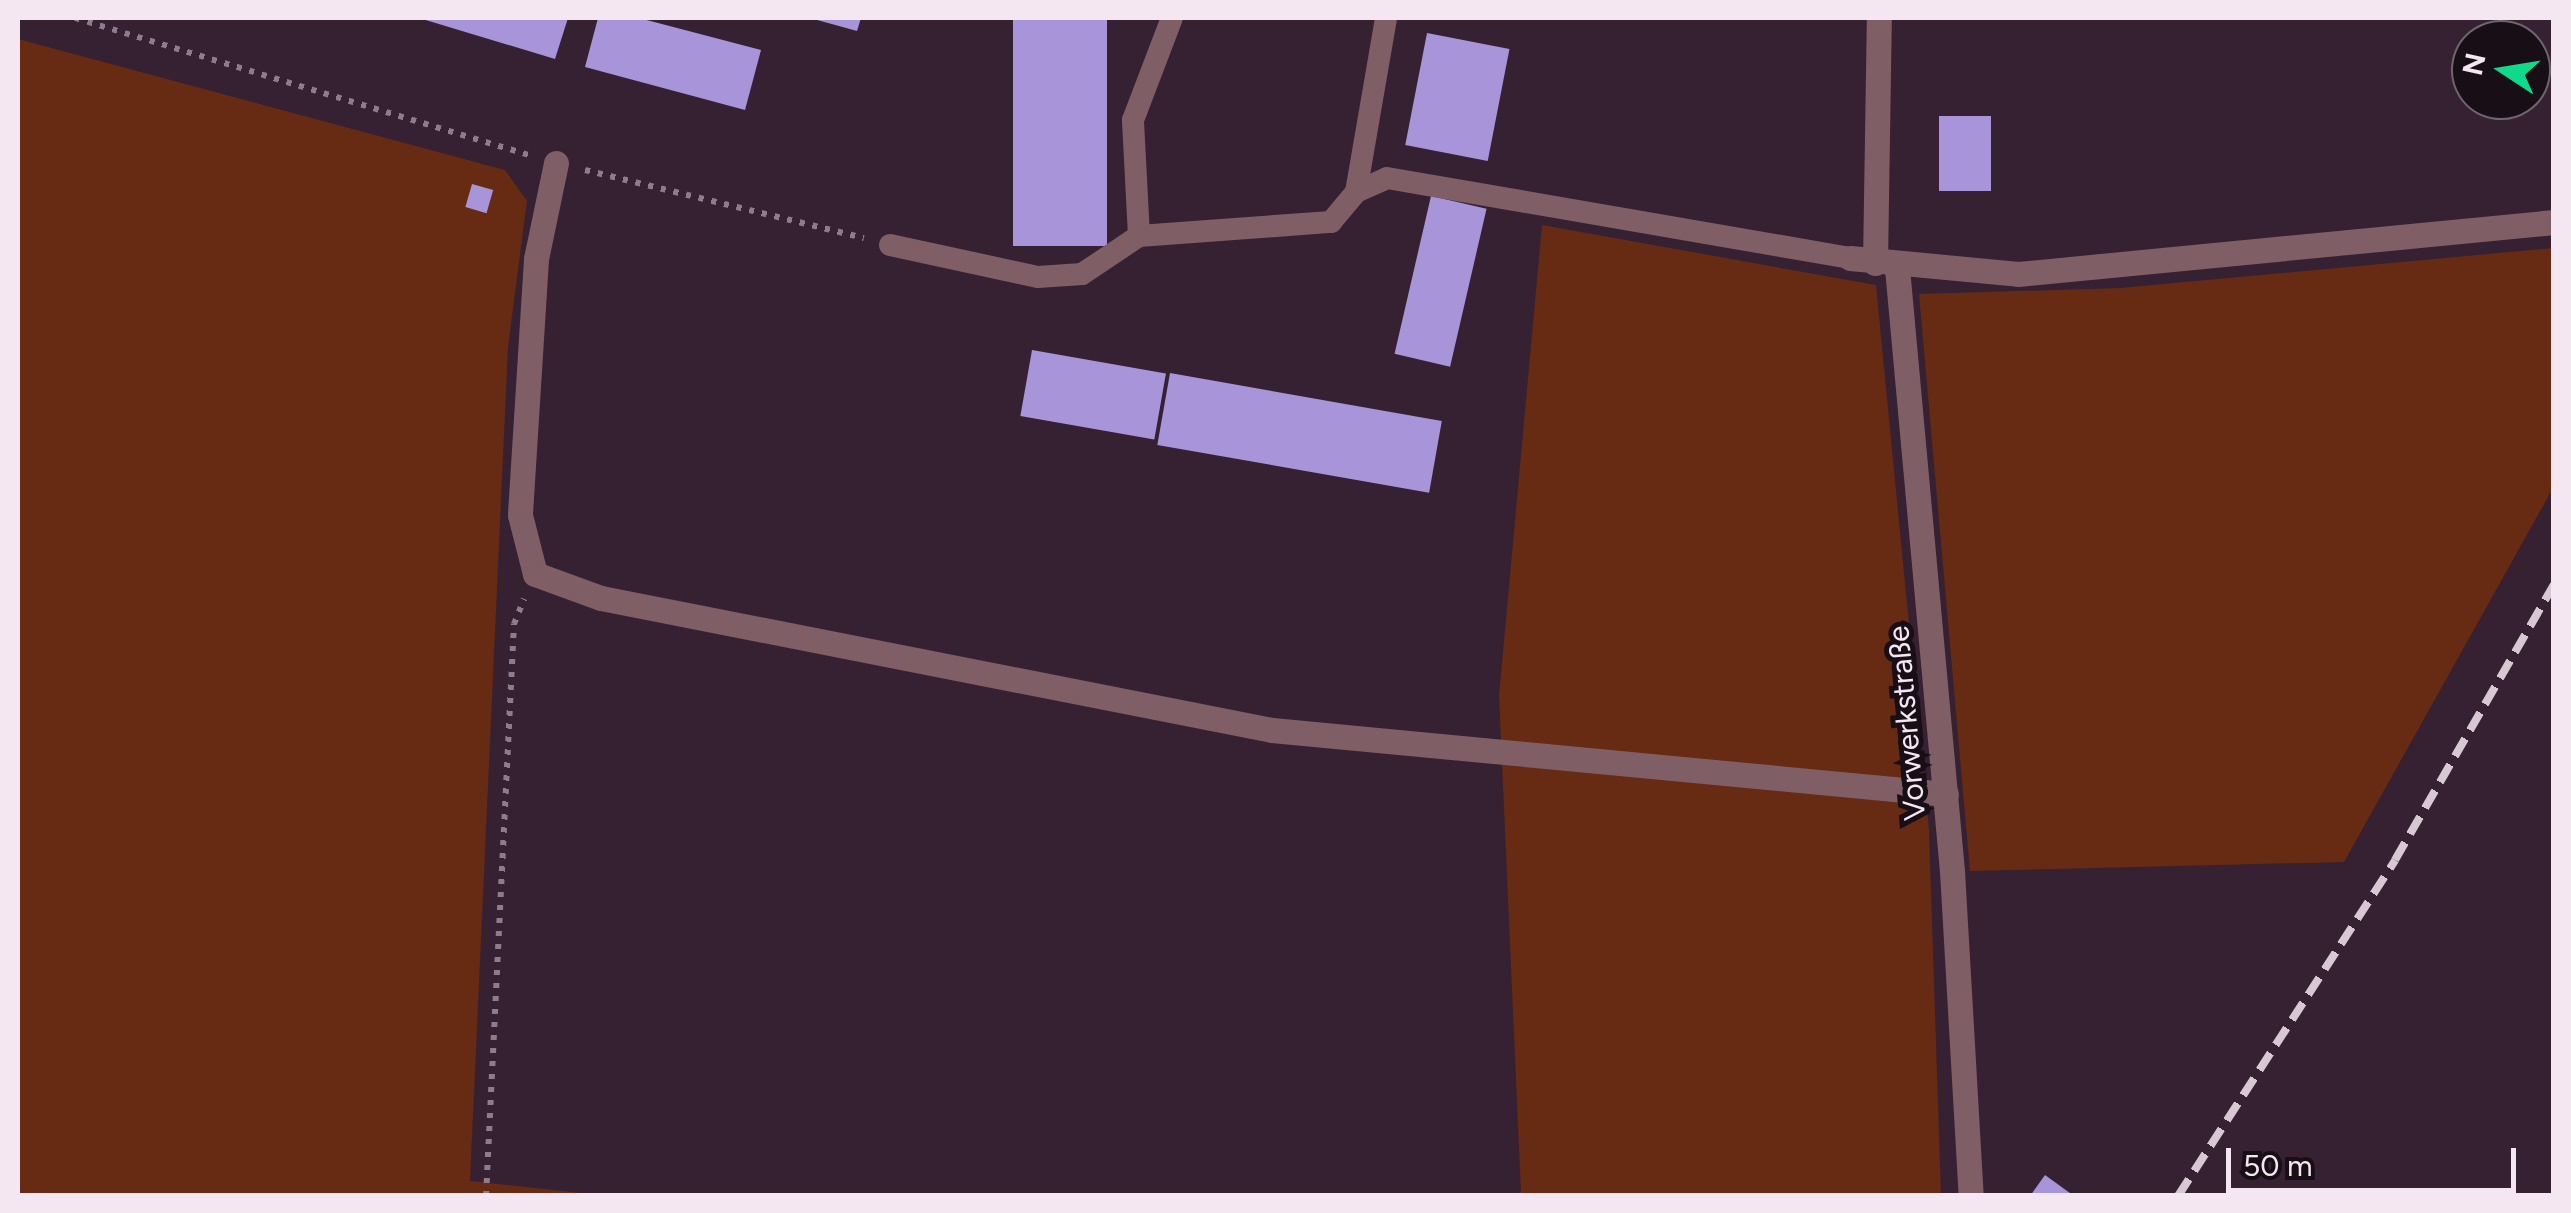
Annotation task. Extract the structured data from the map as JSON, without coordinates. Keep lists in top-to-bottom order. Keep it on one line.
{"streets":{"street":["Vorwerkstraße"]},"scale_bar":"50 m","north":"left"}
